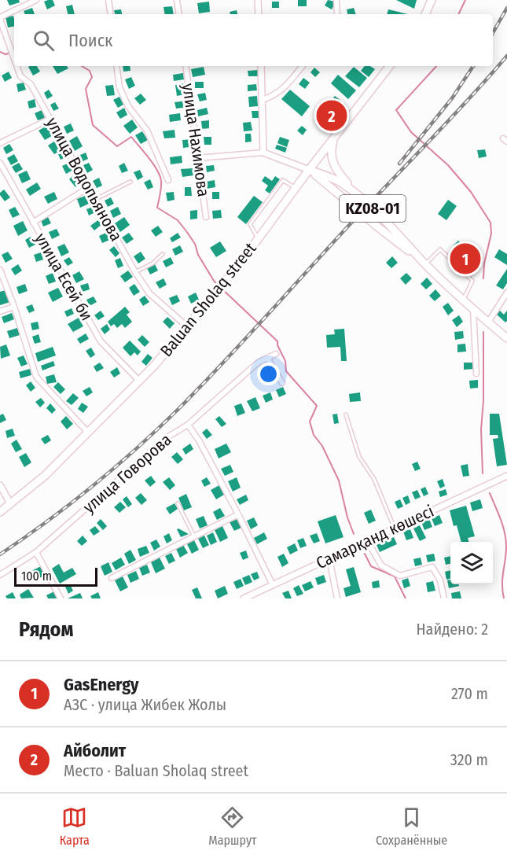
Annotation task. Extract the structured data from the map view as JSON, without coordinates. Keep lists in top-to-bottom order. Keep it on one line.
{"streets":{"main road":["KZ08-01","Baluan Sholaq street"],"street":["улица Нахимова","улица Водопьянова","улица Есей би","улица Говорова","Самарқанд көшесі"]},"crossings":[["улица Водопьянова","Baluan Sholaq street"],["KZ08-01","Baluan Sholaq street"],["улица Есей би","Baluan Sholaq street"]],"scale_bar":"100 m","page":{"search":"Поиск","pins":["2","1"],"scale":"100 m","heading":["Рядом","Найдено: 2"],"list":[{"mark":"1","name":"GasEnergy","note":"АЗС · улица Жибек Жолы","value":"270 m"},{"mark":"2","name":"Айболит","note":"Место · Baluan Sholaq street","value":"320 m"}],"nav":["Карта","Маршрут","Сохранённые"]}}
